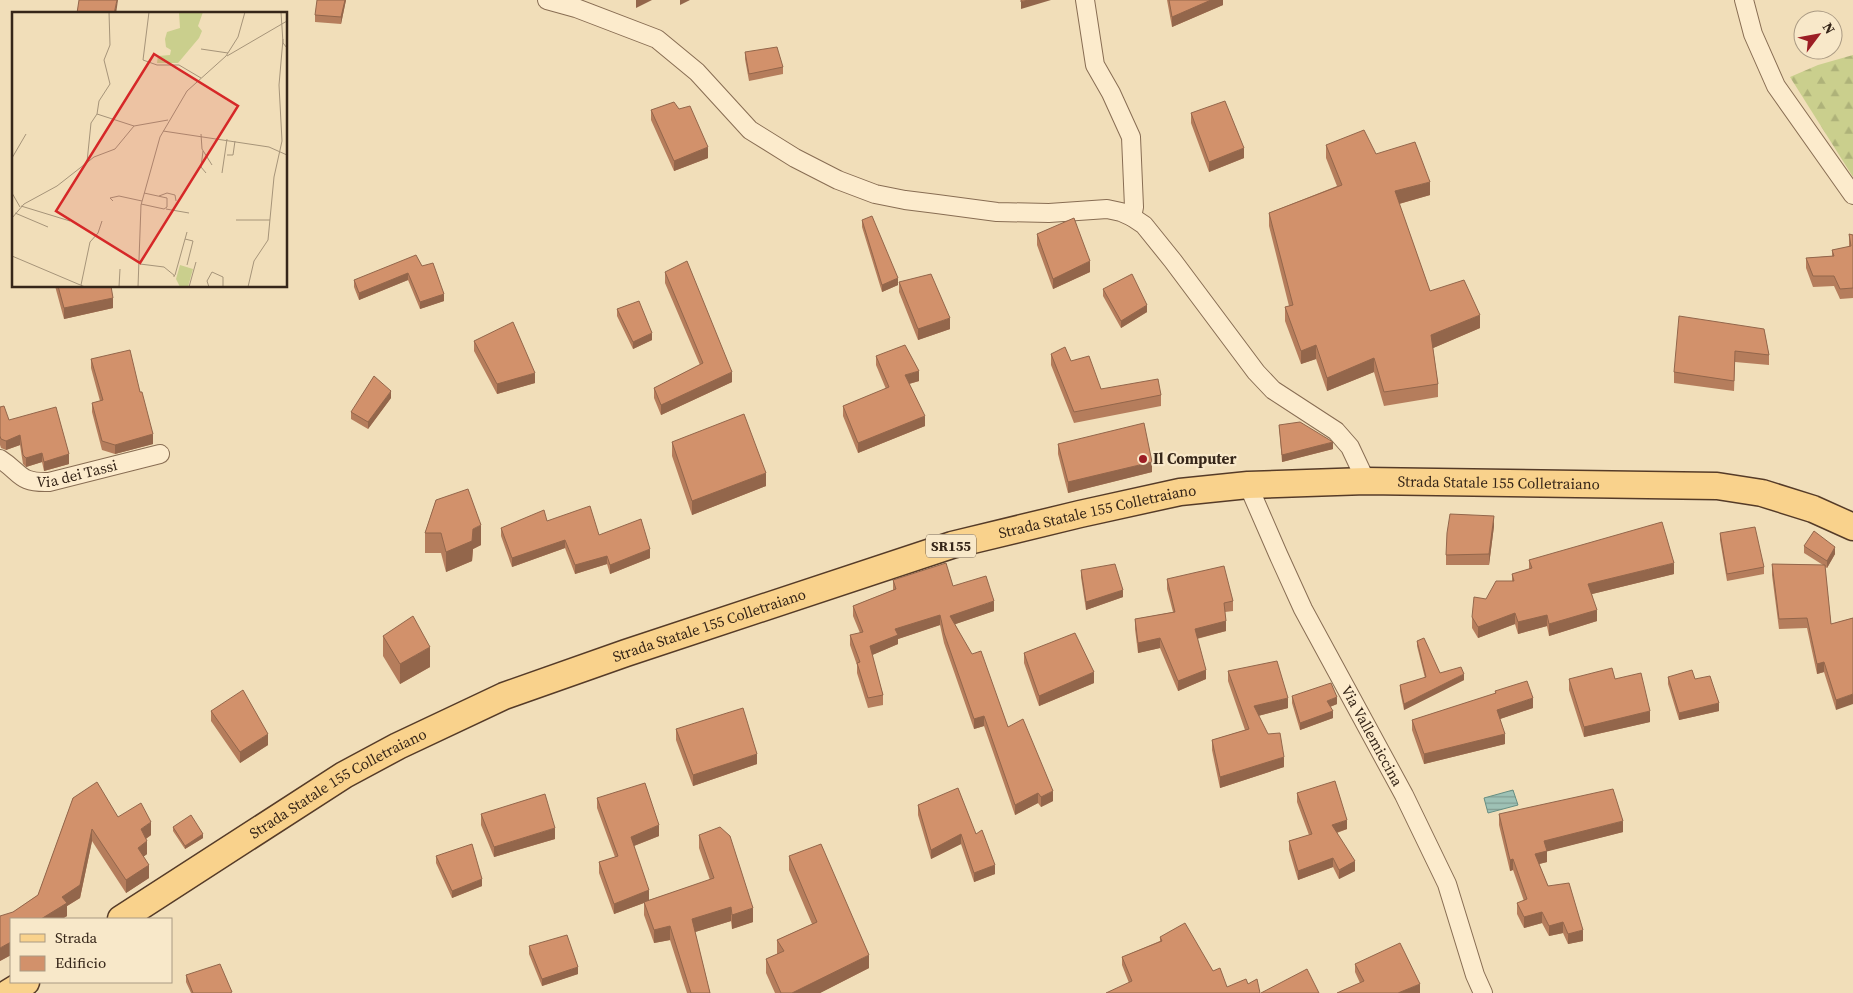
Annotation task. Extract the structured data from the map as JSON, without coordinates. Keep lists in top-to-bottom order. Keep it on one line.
{"streets":{"main road":["Strada Statale 155 Colletraiano","SR155"],"street":["Via dei Tassi","Via Vallemiccina"]},"crossings":[["Strada Statale 155 Colletraiano","Via Vallemiccina"]],"places":["Il Computer"],"legend":["Strada","Edificio"],"north":"top right"}
